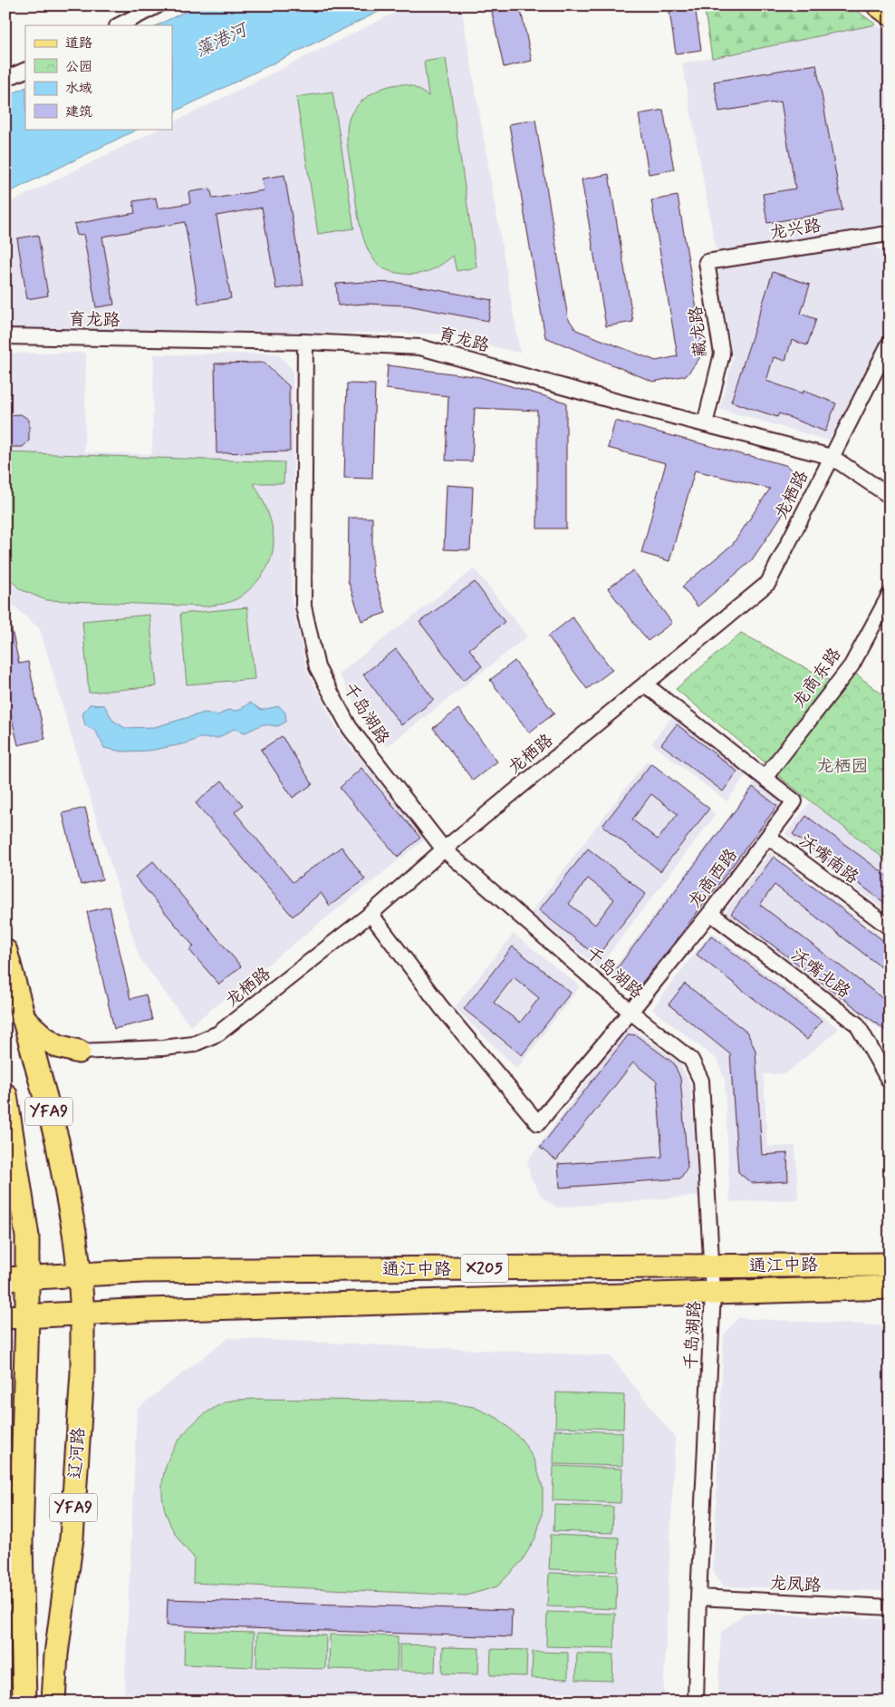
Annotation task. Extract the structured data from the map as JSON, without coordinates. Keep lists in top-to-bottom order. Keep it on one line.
{"streets":{"main road":["YFA9","通江中路","X205","辽河路"],"street":["龙兴路","育龙路","藏龙路","龙栖路","龙商东路","千岛湖路","沃嘴南路","龙商西路","沃嘴北路","龙凤路"]},"crossings":[["龙兴路","藏龙路"],["育龙路","藏龙路"],["育龙路","龙栖路"],["育龙路","千岛湖路"],["龙栖路","千岛湖路"],["龙栖路","龙商西路"],["龙商东路","龙商西路"],["千岛湖路","龙商西路"],["千岛湖路","通江中路"],["千岛湖路","龙凤路"],["沃嘴南路","龙商西路"],["龙商西路","沃嘴北路"],["YFA9","通江中路"],["YFA9","辽河路"],["通江中路","辽河路"]],"water":["藻港河"],"parks":["龙栖园"],"legend":["道路","公园","水域","建筑"]}
